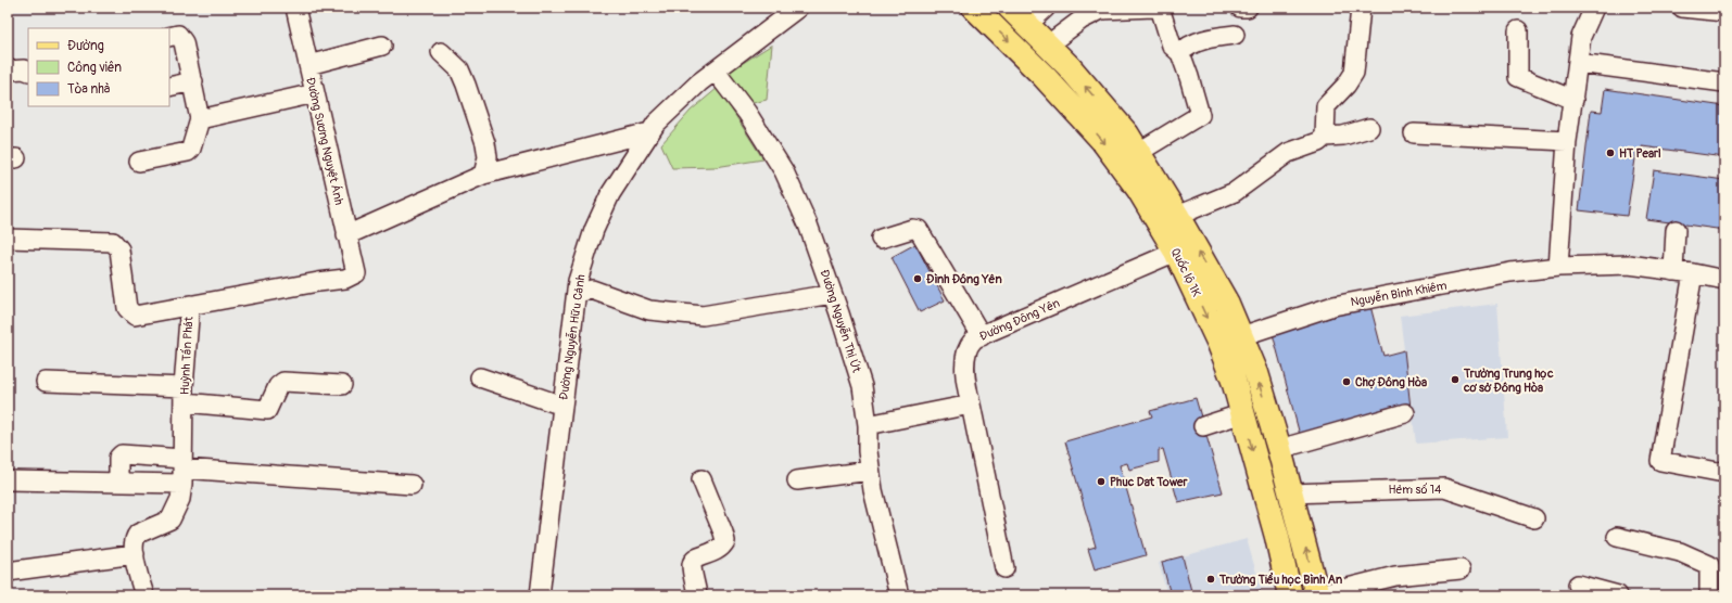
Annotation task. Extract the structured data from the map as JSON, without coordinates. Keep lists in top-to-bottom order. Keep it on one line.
{"streets":{"main road":["Quốc lộ 1K"],"street":["Đường Sương Nguyệt Ánh","Nguyễn Bỉnh Khiêm","Đường Đông Yên","Đường Nguyễn Thị Út","Đường Nguyễn Hữu Cảnh","Huỳnh Tấn Phát","Hẻm số 14"]},"crossings":[["Đường Sương Nguyệt Ánh","Huỳnh Tấn Phát"],["Quốc lộ 1K","Nguyễn Bỉnh Khiêm"],["Quốc lộ 1K","Đường Đông Yên"],["Quốc lộ 1K","Hẻm số 14"],["Đường Nguyễn Thị Út","Đường Nguyễn Hữu Cảnh"]],"places":["HT Pearl","Đình Đông Yên","Trường Trung học cơ sở Đông Hòa","Chợ Đông Hòa","Phuc Dat Tower","Trường Tiểu học Bình An"],"legend":["Đường","Công viên","Tòa nhà"]}
